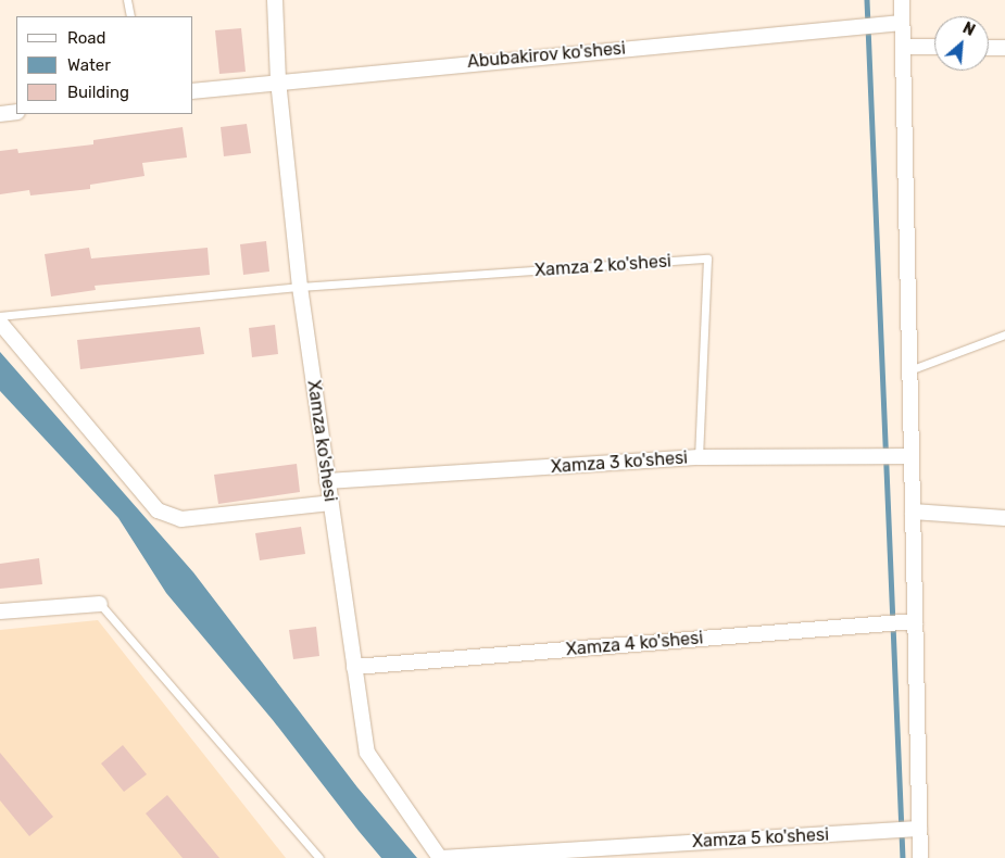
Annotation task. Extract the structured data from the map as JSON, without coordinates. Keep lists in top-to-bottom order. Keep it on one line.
{"streets":{"street":["Abubakirov ko'shesi","Xamza ko'shesi","Xamza 3 ko'shesi","Xamza 4 ko'shesi","Xamza 5 ko'shesi"],"lane":["Xamza 2 ko'shesi"]},"crossings":[["Abubakirov ko'shesi","Xamza ko'shesi"],["Xamza 2 ko'shesi","Xamza ko'shesi"],["Xamza 2 ko'shesi","Xamza 3 ko'shesi"],["Xamza ko'shesi","Xamza 3 ko'shesi"],["Xamza ko'shesi","Xamza 4 ko'shesi"],["Xamza ko'shesi","Xamza 5 ko'shesi"]],"legend":["Road","Water","Building"],"north":"top right"}
